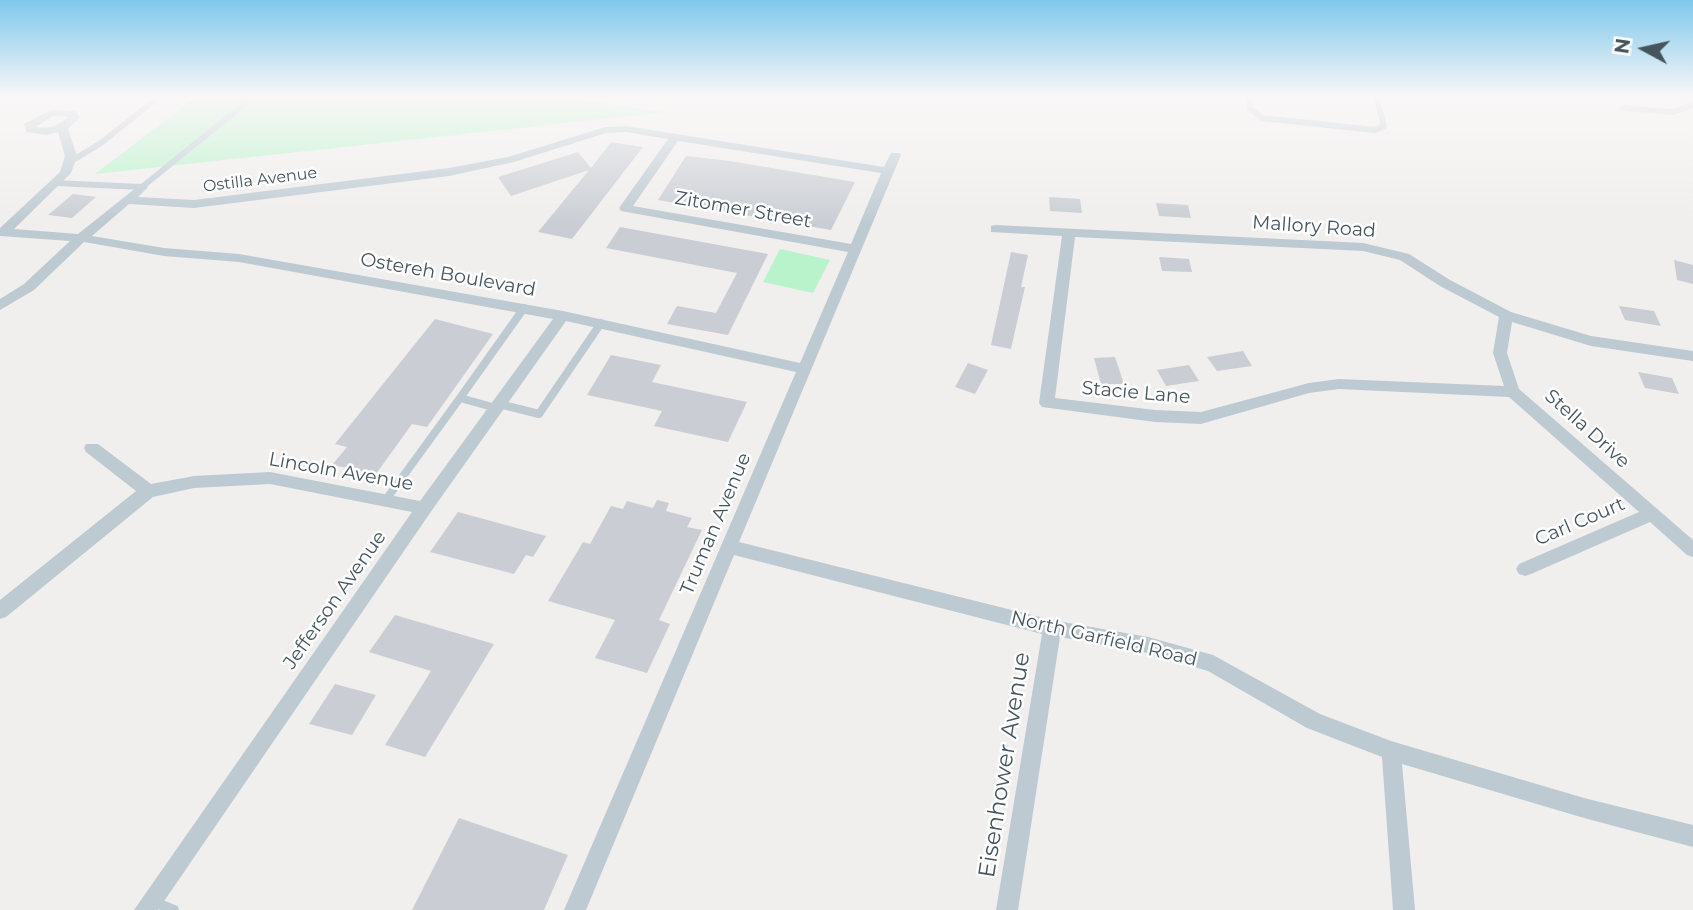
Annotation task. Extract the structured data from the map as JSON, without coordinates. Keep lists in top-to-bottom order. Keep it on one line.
{"streets":{"street":["Ostilla Avenue","Zitomer Street","Mallory Road","Ostereh Boulevard","Stacie Lane","Stella Drive","Lincoln Avenue","Carl Court","Truman Avenue","Jefferson Avenue","North Garfield Road","Eisenhower Avenue"]},"crossings":[["Ostilla Avenue","Truman Avenue"],["Zitomer Street","Truman Avenue"],["Mallory Road","Stacie Lane"],["Mallory Road","Stella Drive"],["Ostereh Boulevard","Truman Avenue"],["Ostereh Boulevard","Jefferson Avenue"],["Stacie Lane","Stella Drive"],["Stella Drive","Carl Court"],["Lincoln Avenue","Jefferson Avenue"],["Truman Avenue","North Garfield Road"],["North Garfield Road","Eisenhower Avenue"]],"north":"left"}
